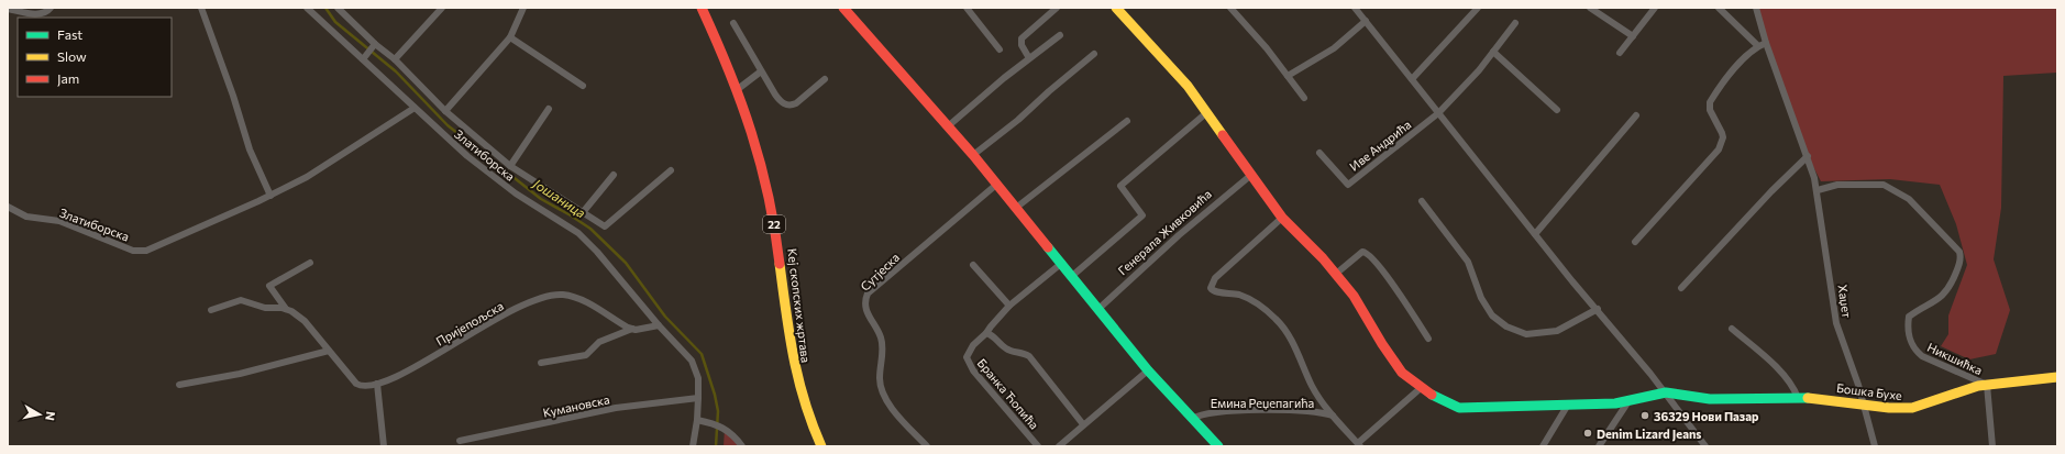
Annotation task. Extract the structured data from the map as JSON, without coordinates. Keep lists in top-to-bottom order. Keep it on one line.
{"streets":{"street":["Иве Андрића","Златиборска","22","Генерала Живковића","Сутјеска","Хаџет","Кеј скопских жртава","Пријепољска","Никшићка","Бошка Бухе","Бранка Ћопића","Емина Реџепагића","Кумановска"]},"crossings":[["Генерала Живковића","Бошка Бухе"],["Хаџет","Никшићка"],["Хаџет","Бошка Бухе"],["Никшићка","Бошка Бухе"],["Бошка Бухе","Емина Реџепагића"]],"water":["Јошаница"],"places":["36329 Нови Пазар","Denim Lizard Jeans"],"legend":["Fast","Slow","Jam"],"north":"right"}
